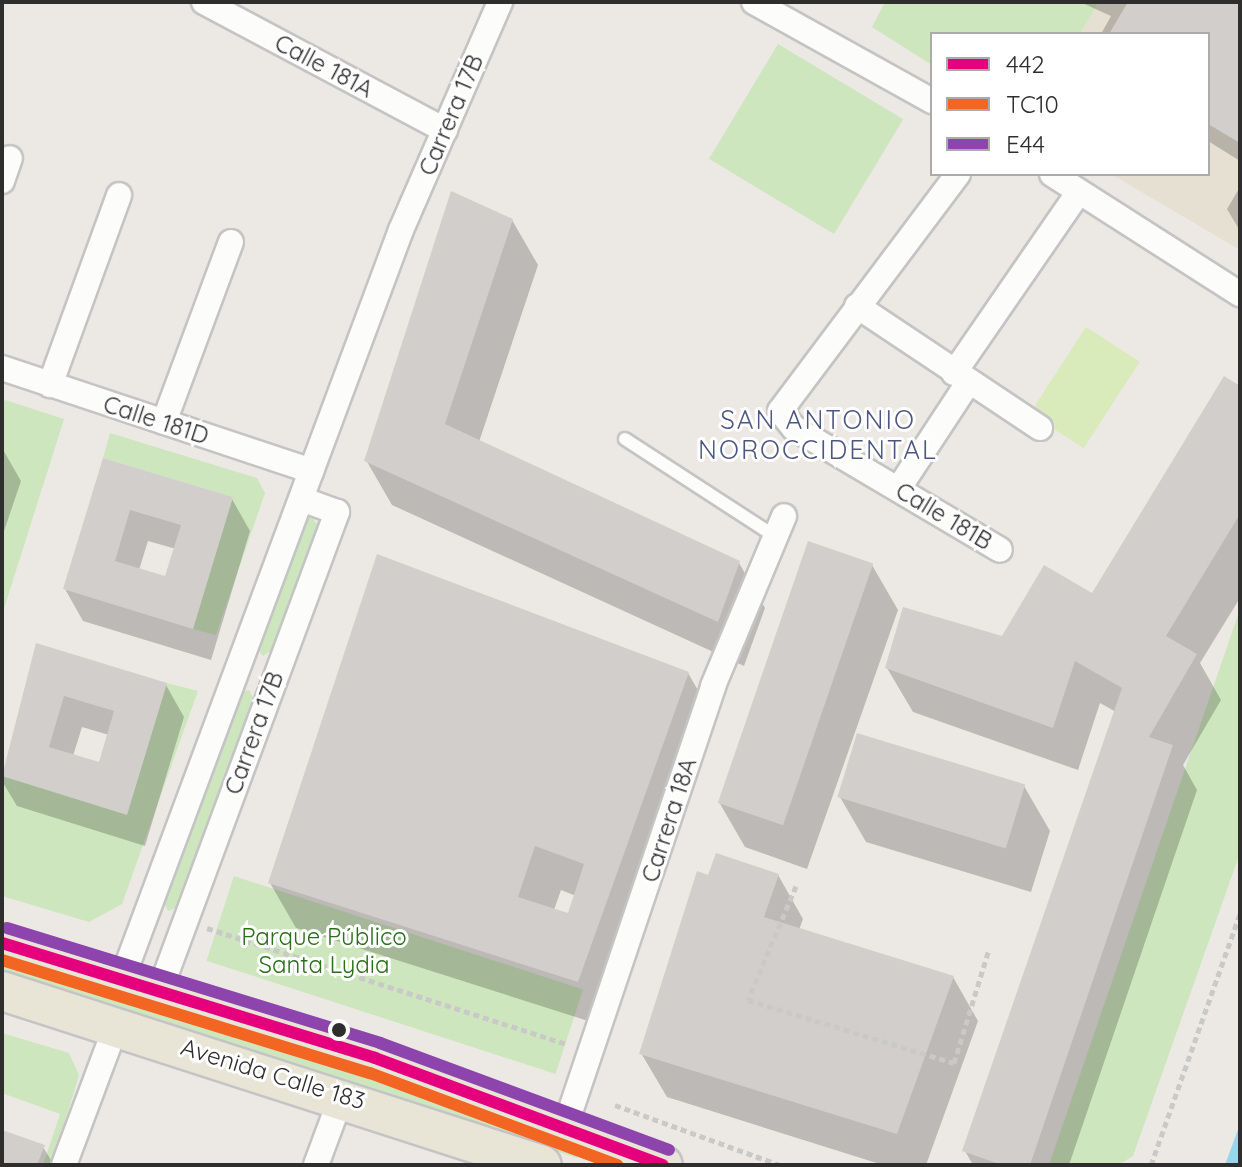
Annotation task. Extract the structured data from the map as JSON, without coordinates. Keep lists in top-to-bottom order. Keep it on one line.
{"streets":{"main road":["Avenida Calle 183"],"street":["Calle 181A","Carrera 17B","Calle 181D","Calle 181B","Carrera 18A"]},"crossings":[["Calle 181A","Carrera 17B"],["Carrera 17B","Calle 181D"],["Carrera 17B","Avenida Calle 183"],["Carrera 18A","Avenida Calle 183"]],"districts":["SAN ANTONIO NOROCCIDENTAL"],"parks":["Parque Público Santa Lydia"],"lines":["transit line E44","transit line 442","transit line TC10"],"legend":["442","TC10","E44"]}
